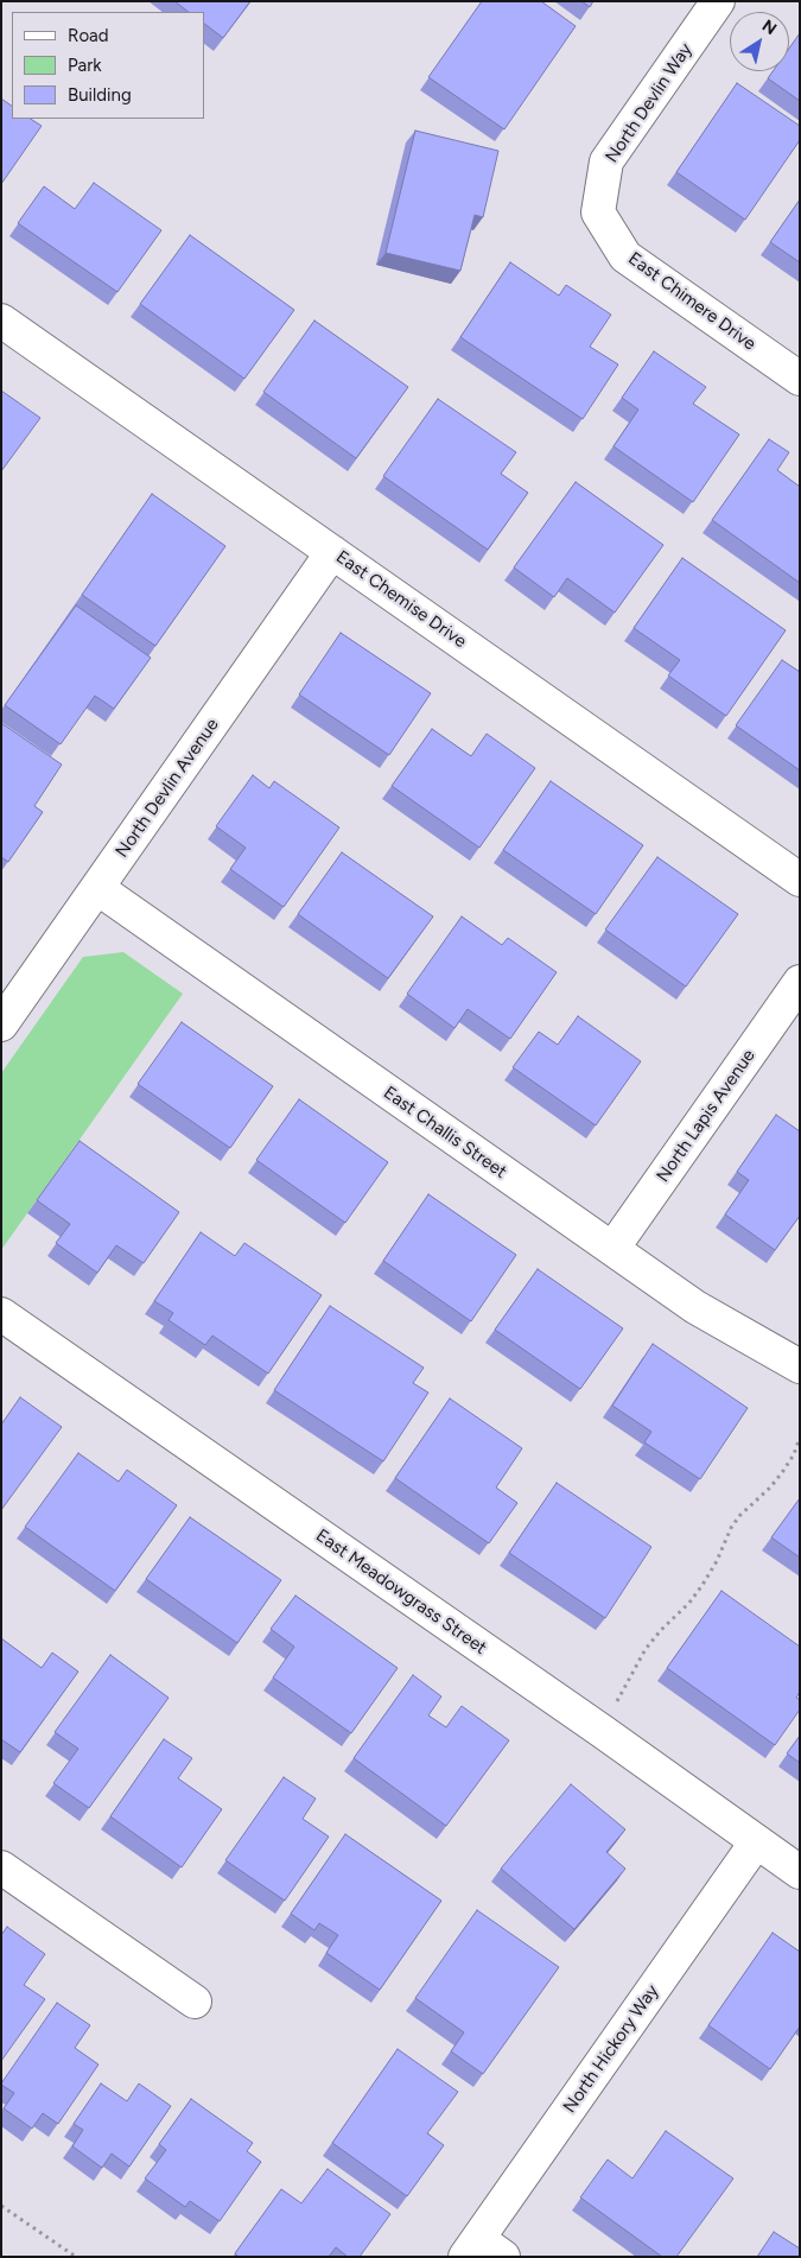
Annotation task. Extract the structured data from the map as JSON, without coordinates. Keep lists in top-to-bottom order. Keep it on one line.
{"streets":{"street":["North Devlin Way","East Chimere Drive","East Chemise Drive","North Devlin Avenue","North Lapis Avenue","East Challis Street","East Meadowgrass Street","North Hickory Way"]},"crossings":[["North Devlin Way","East Chimere Drive"],["East Chemise Drive","North Devlin Avenue"],["North Devlin Avenue","East Challis Street"],["North Lapis Avenue","East Challis Street"],["East Meadowgrass Street","North Hickory Way"]],"legend":["Road","Park","Building"],"north":"top right"}
